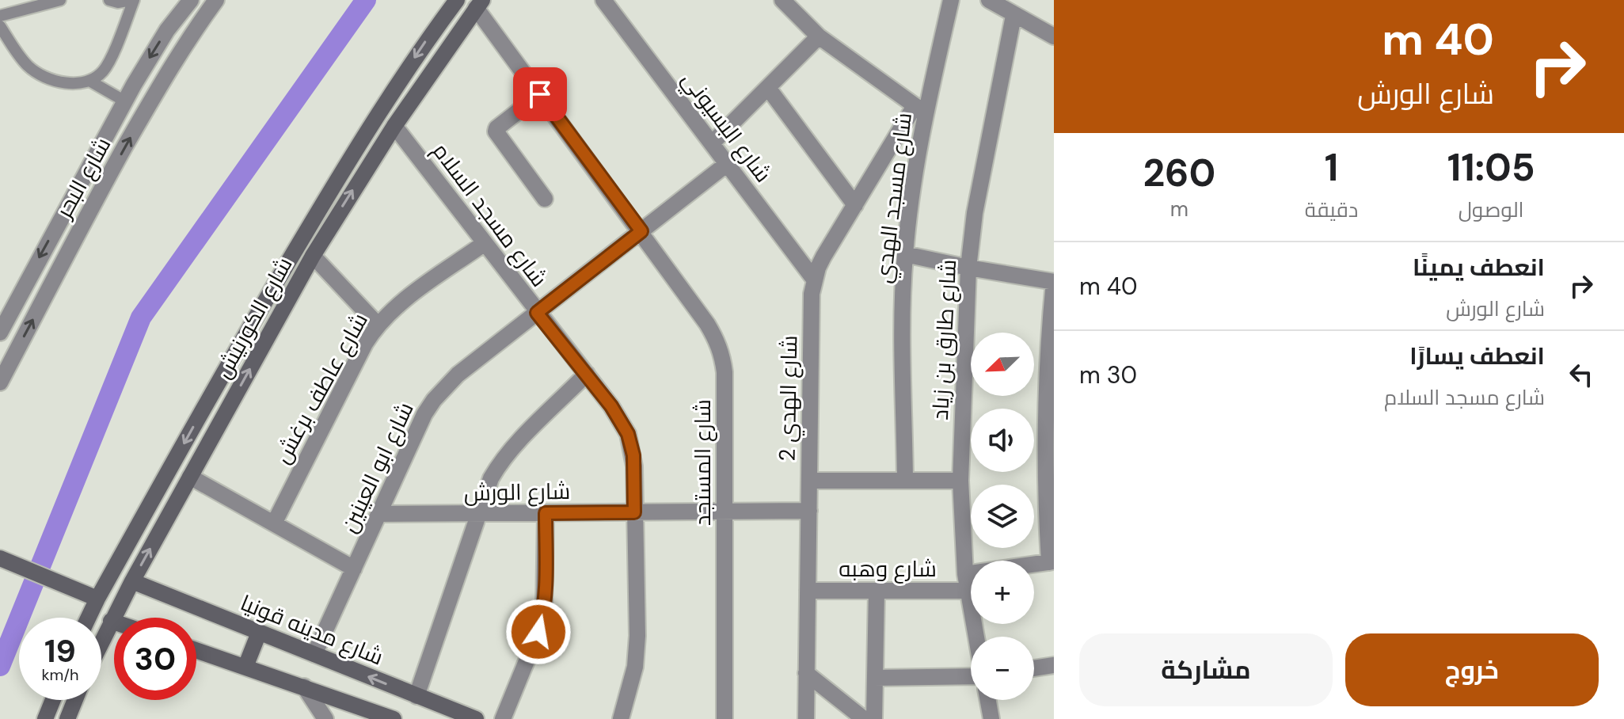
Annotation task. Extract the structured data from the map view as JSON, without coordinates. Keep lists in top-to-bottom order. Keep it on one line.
{"streets":{"main road":["شارع الكورنيش","شارع مدينه قونيا"],"street":["شارع البسيوني","شارع البحر","شارع مسجد الهدي","شارع مسجد السلام","شارع طارق بن زياد","شارع عاطف برغش","شارع الهدي 2","شارع المستجد","شارع ابو العينين","شارع الورش","شارع وهبه"]},"crossings":[["شارع البسيوني","شارع الهدي 2"],["شارع البسيوني","شارع ابو العينين"],["شارع مسجد الهدي","شارع الهدي 2"],["شارع مسجد السلام","شارع الكورنيش"],["شارع مسجد السلام","شارع عاطف برغش"],["شارع مسجد السلام","شارع ابو العينين"],["شارع مسجد السلام","شارع الورش"],["شارع الكورنيش","شارع المستجد"],["شارع الكورنيش","شارع مدينه قونيا"],["شارع طارق بن زياد","شارع وهبه"],["شارع الهدي 2","شارع الورش"],["شارع الهدي 2","شارع وهبه"],["شارع المستجد","شارع ابو العينين"],["شارع المستجد","شارع الورش"],["شارع ابو العينين","شارع الورش"],["شارع ابو العينين","شارع مدينه قونيا"]],"north":"bottom left","page":{"turn":["40 m","شارع الورش"],"eta":["11:05","الوصول","1","دقيقة","260","m"],"list":[{"name":"انعطف يمينًا","note":"شارع الورش","value":"40 m"},{"name":"انعطف يسارًا","note":"شارع مسجد السلام","value":"30 m"}],"map_buttons":["+","−"],"speed":"19 km/h","limit":"30","buttons":["خروج","مشاركة"]}}
